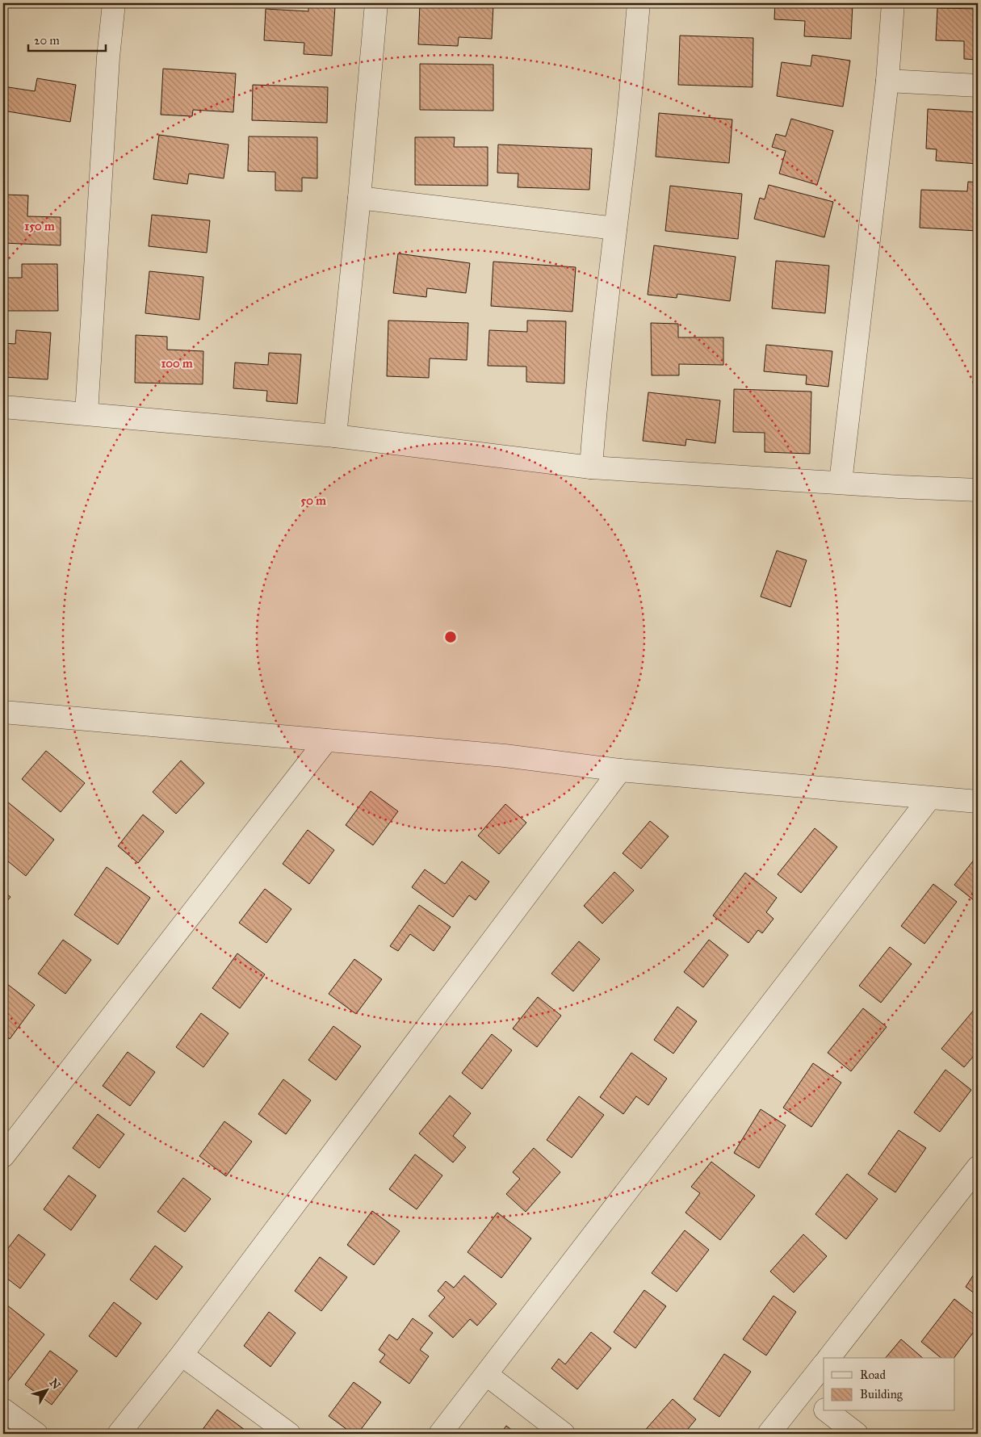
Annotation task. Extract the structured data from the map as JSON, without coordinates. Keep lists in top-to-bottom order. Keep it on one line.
{"legend":["Road","Building"],"scale_bar":"20 m","north":"top right","rings":["150 m","100 m","50 m"]}
